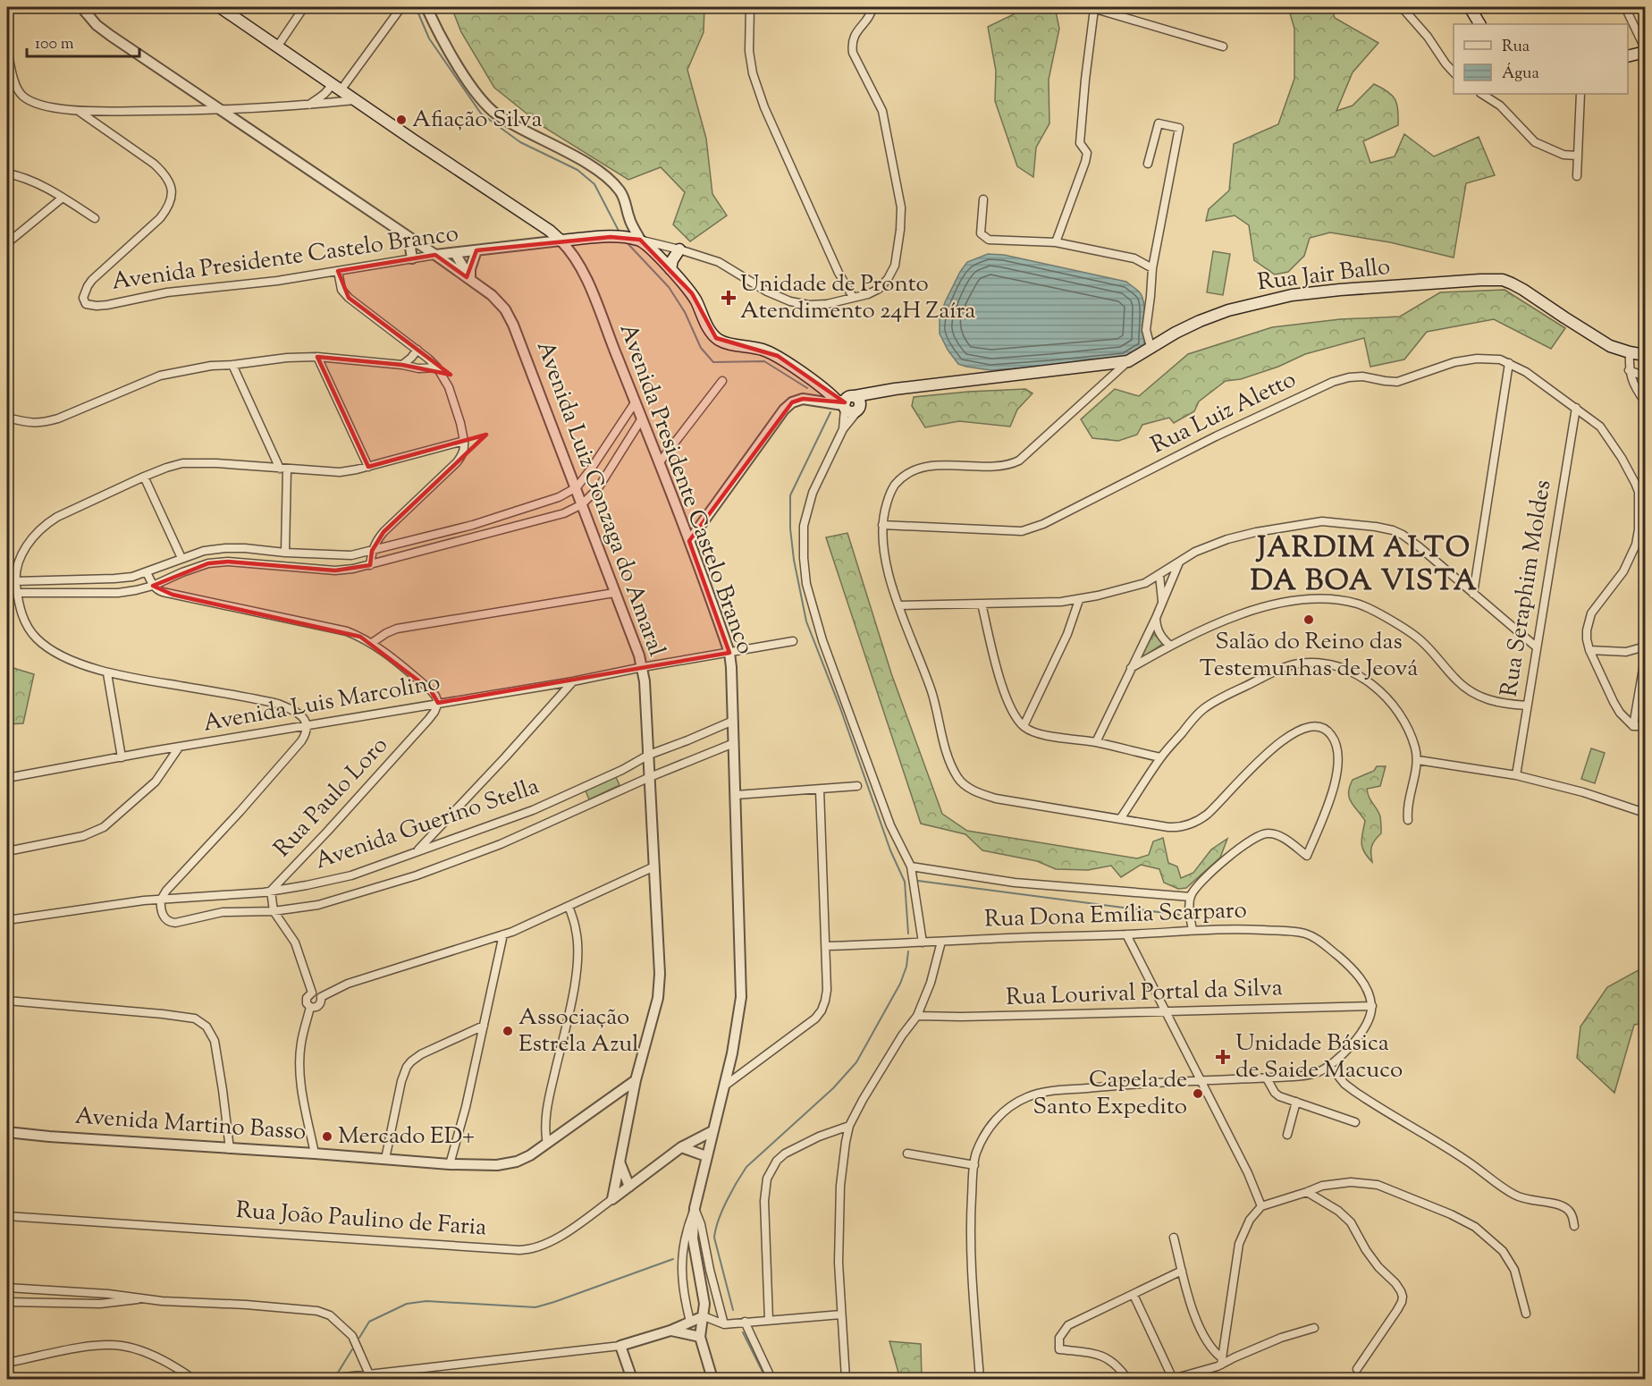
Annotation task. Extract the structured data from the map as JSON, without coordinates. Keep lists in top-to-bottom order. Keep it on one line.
{"streets":{"main road":["Avenida Presidente Castelo Branco","Rua Jair Ballo"],"street":["Rua Luiz Aletto","Avenida Luiz Gonzaga do Amaral","Rua Seraphim Moldes","Avenida Luis Marcolino","Rua Paulo Loro","Avenida Guerino Stella","Rua Dona Emília Scarparo","Rua Lourival Portal da Silva","Avenida Martino Basso","Rua João Paulino de Faria"]},"crossings":[["Avenida Presidente Castelo Branco","Avenida Luiz Gonzaga do Amaral"],["Avenida Presidente Castelo Branco","Avenida Luis Marcolino"],["Avenida Presidente Castelo Branco","Avenida Guerino Stella"],["Avenida Presidente Castelo Branco","Rua João Paulino de Faria"],["Rua Luiz Aletto","Rua Seraphim Moldes"],["Avenida Luiz Gonzaga do Amaral","Avenida Luis Marcolino"],["Avenida Luiz Gonzaga do Amaral","Avenida Guerino Stella"],["Avenida Luiz Gonzaga do Amaral","Avenida Martino Basso"],["Avenida Luiz Gonzaga do Amaral","Rua João Paulino de Faria"],["Avenida Luis Marcolino","Rua Paulo Loro"],["Rua Paulo Loro","Avenida Guerino Stella"],["Rua Dona Emília Scarparo","Rua Lourival Portal da Silva"]],"districts":["JARDIM ALTO DA BOA VISTA"],"places":{"other":["Afiação Silva","Salão do Reino das Testemunhas de Jeová","Associação Estrela Azul","Capela de Santo Expedito","Mercado ED+"],"health":["Unidade de Pronto Atendimento 24H Zaíra","Unidade Básica de Saide Macuco"]},"legend":["Rua","Água"],"scale_bar":"100 m"}
